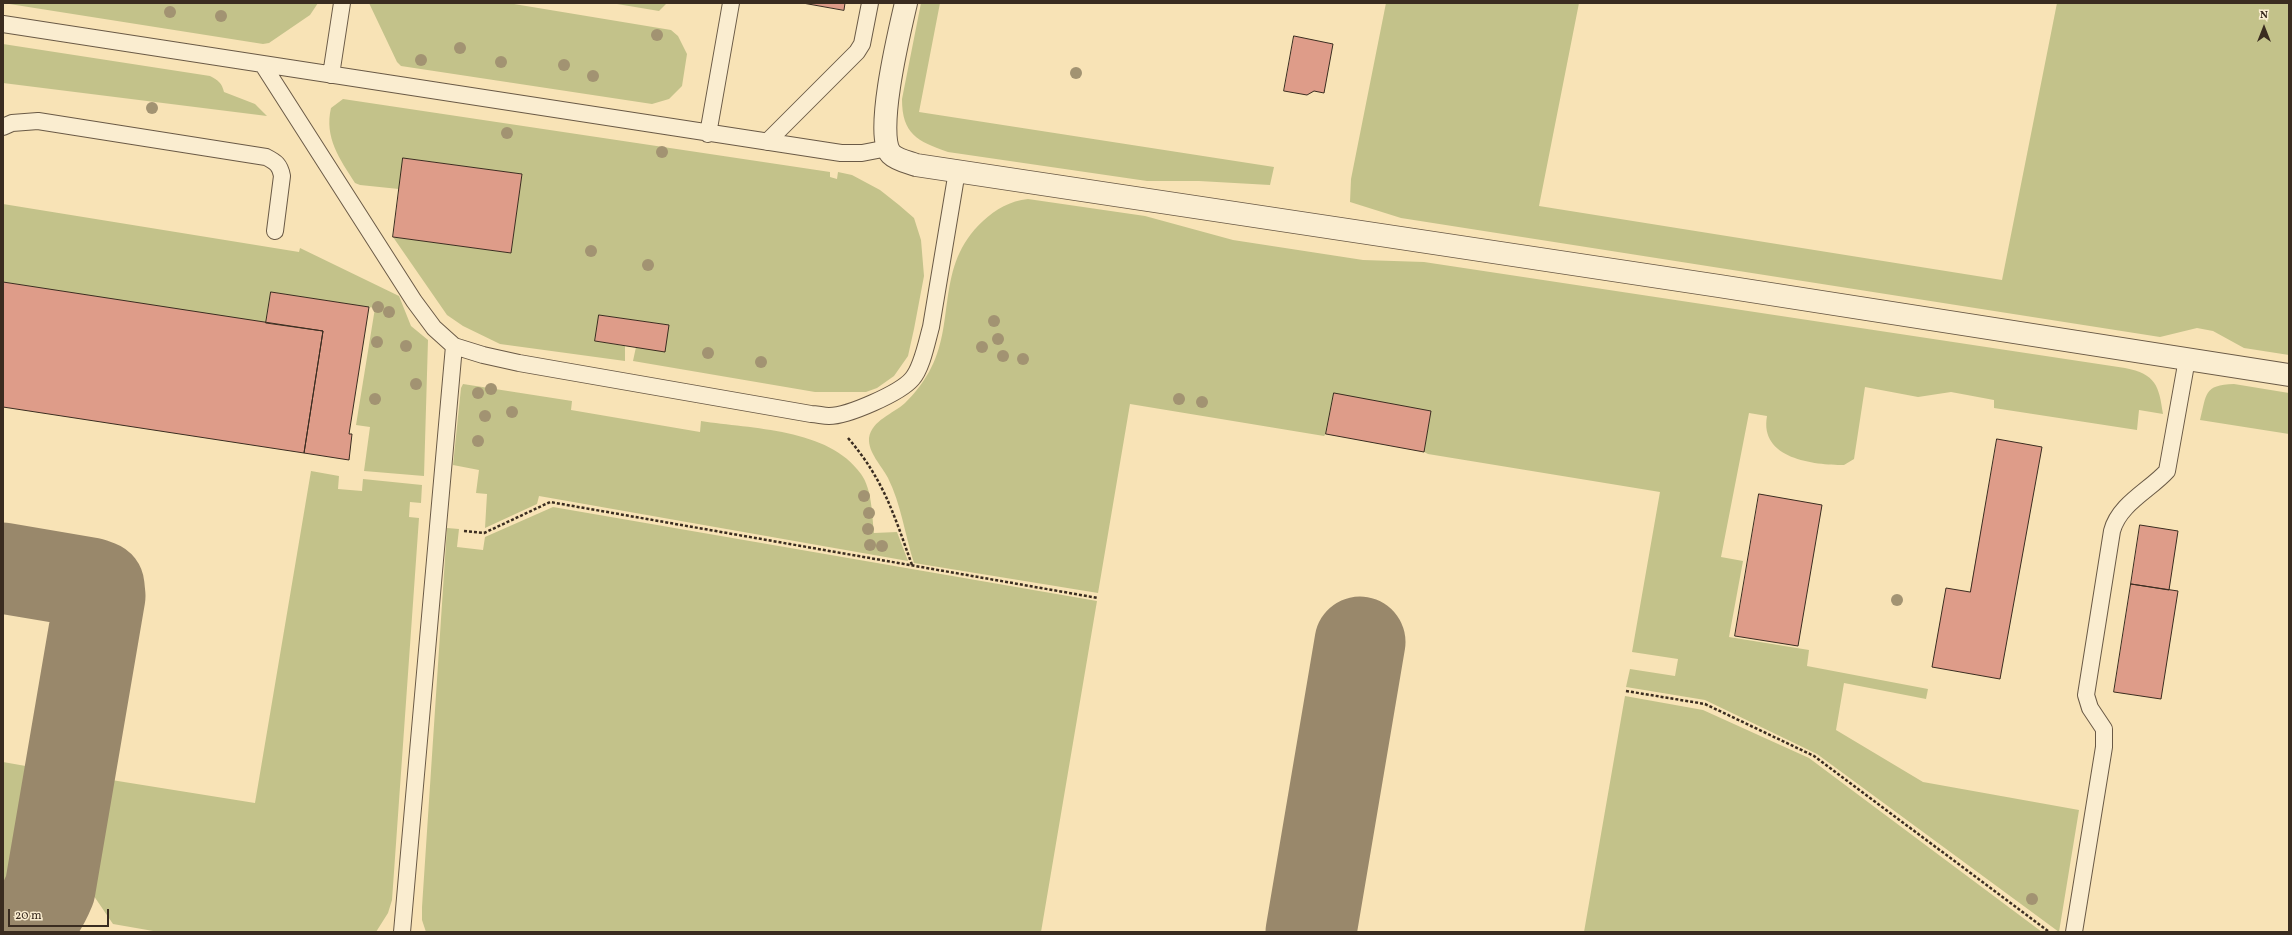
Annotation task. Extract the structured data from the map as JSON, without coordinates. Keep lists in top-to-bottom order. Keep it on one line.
{"scale_bar":"20 m","north":"top"}
